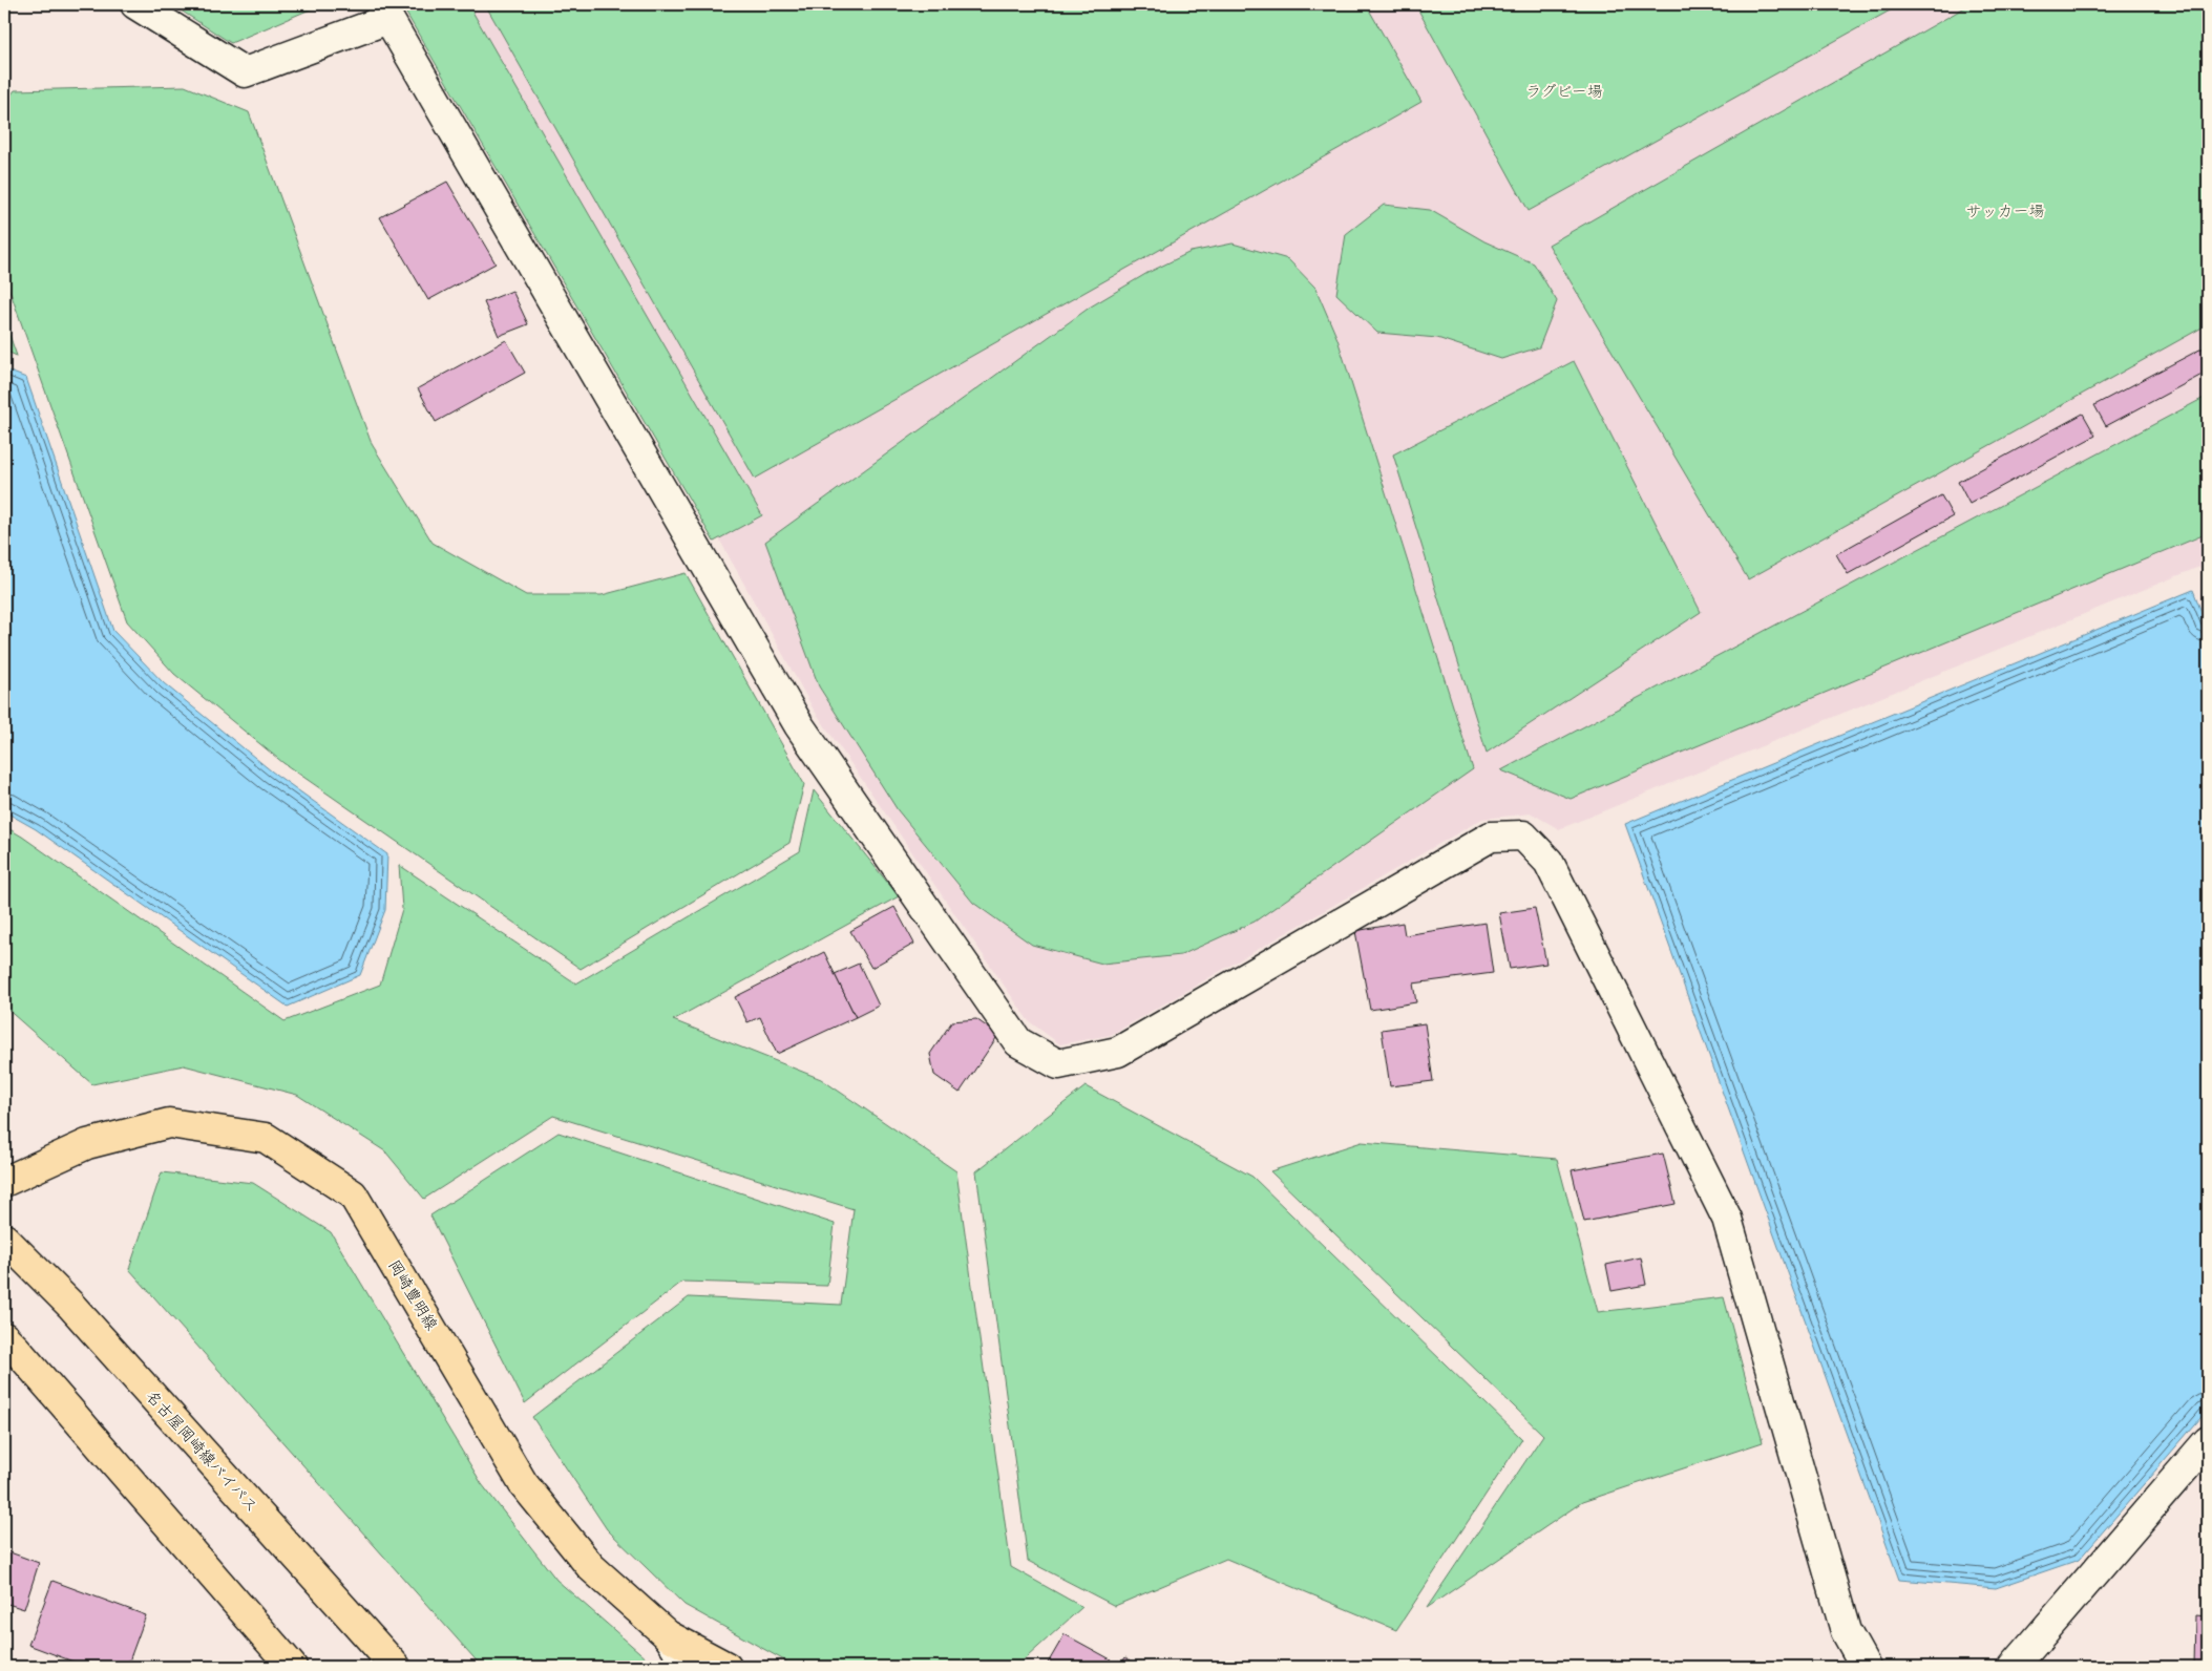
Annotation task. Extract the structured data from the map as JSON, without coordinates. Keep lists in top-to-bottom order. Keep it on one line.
{"streets":{"main road":["岡崎豊明線","名古屋岡崎線バイパス"]},"parks":["ラグビー場","サッカー場"]}
